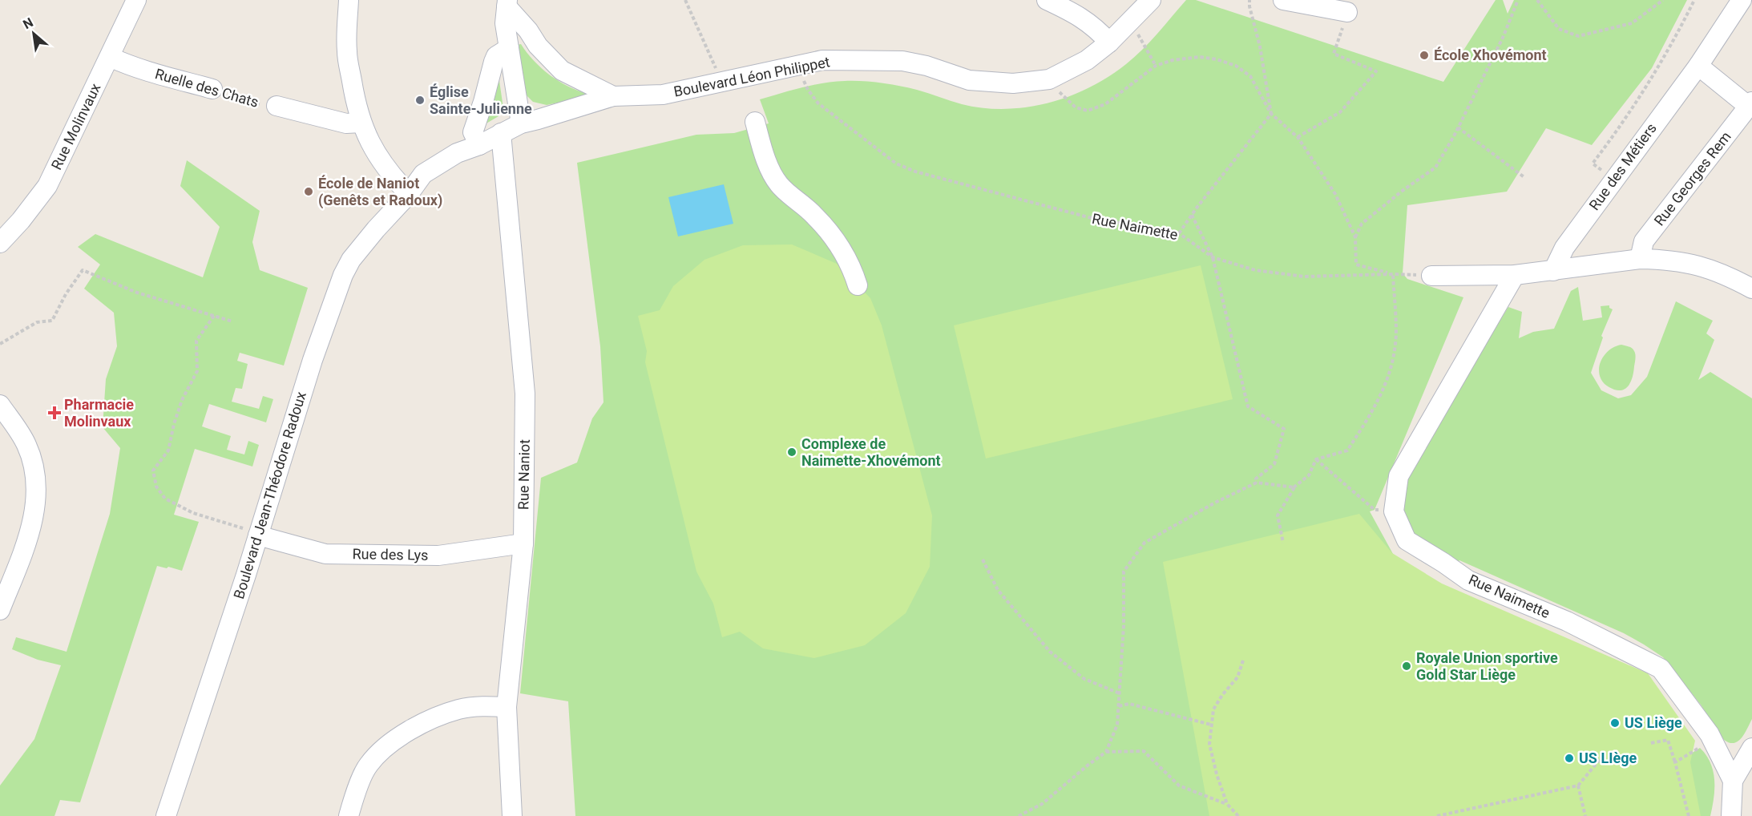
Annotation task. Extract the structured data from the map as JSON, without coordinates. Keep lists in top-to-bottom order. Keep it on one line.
{"streets":{"street":["Boulevard Léon Philippet","Ruelle des Chats","Rue Molinvaux","Rue des Métiers","Rue Georges Rem","Rue Naimette","Rue Naniot","Boulevard Jean-Théodore Radoux","Rue des Lys"]},"crossings":[["Boulevard Léon Philippet","Rue Naimette"],["Boulevard Léon Philippet","Rue Naniot"],["Boulevard Léon Philippet","Boulevard Jean-Théodore Radoux"],["Ruelle des Chats","Rue Molinvaux"],["Rue Naniot","Boulevard Jean-Théodore Radoux"],["Rue Naniot","Rue des Lys"],["Boulevard Jean-Théodore Radoux","Rue des Lys"]],"places":{"other":["École Xhovémont","Église Sainte-Julienne","École de Naniot (Genêts et Radoux)","Complexe de Naimette-Xhovémont","Royale Union sportive Gold Star Liège","US Liège","US LIège"],"health":["Pharmacie Molinvaux"]},"north":"top left"}
